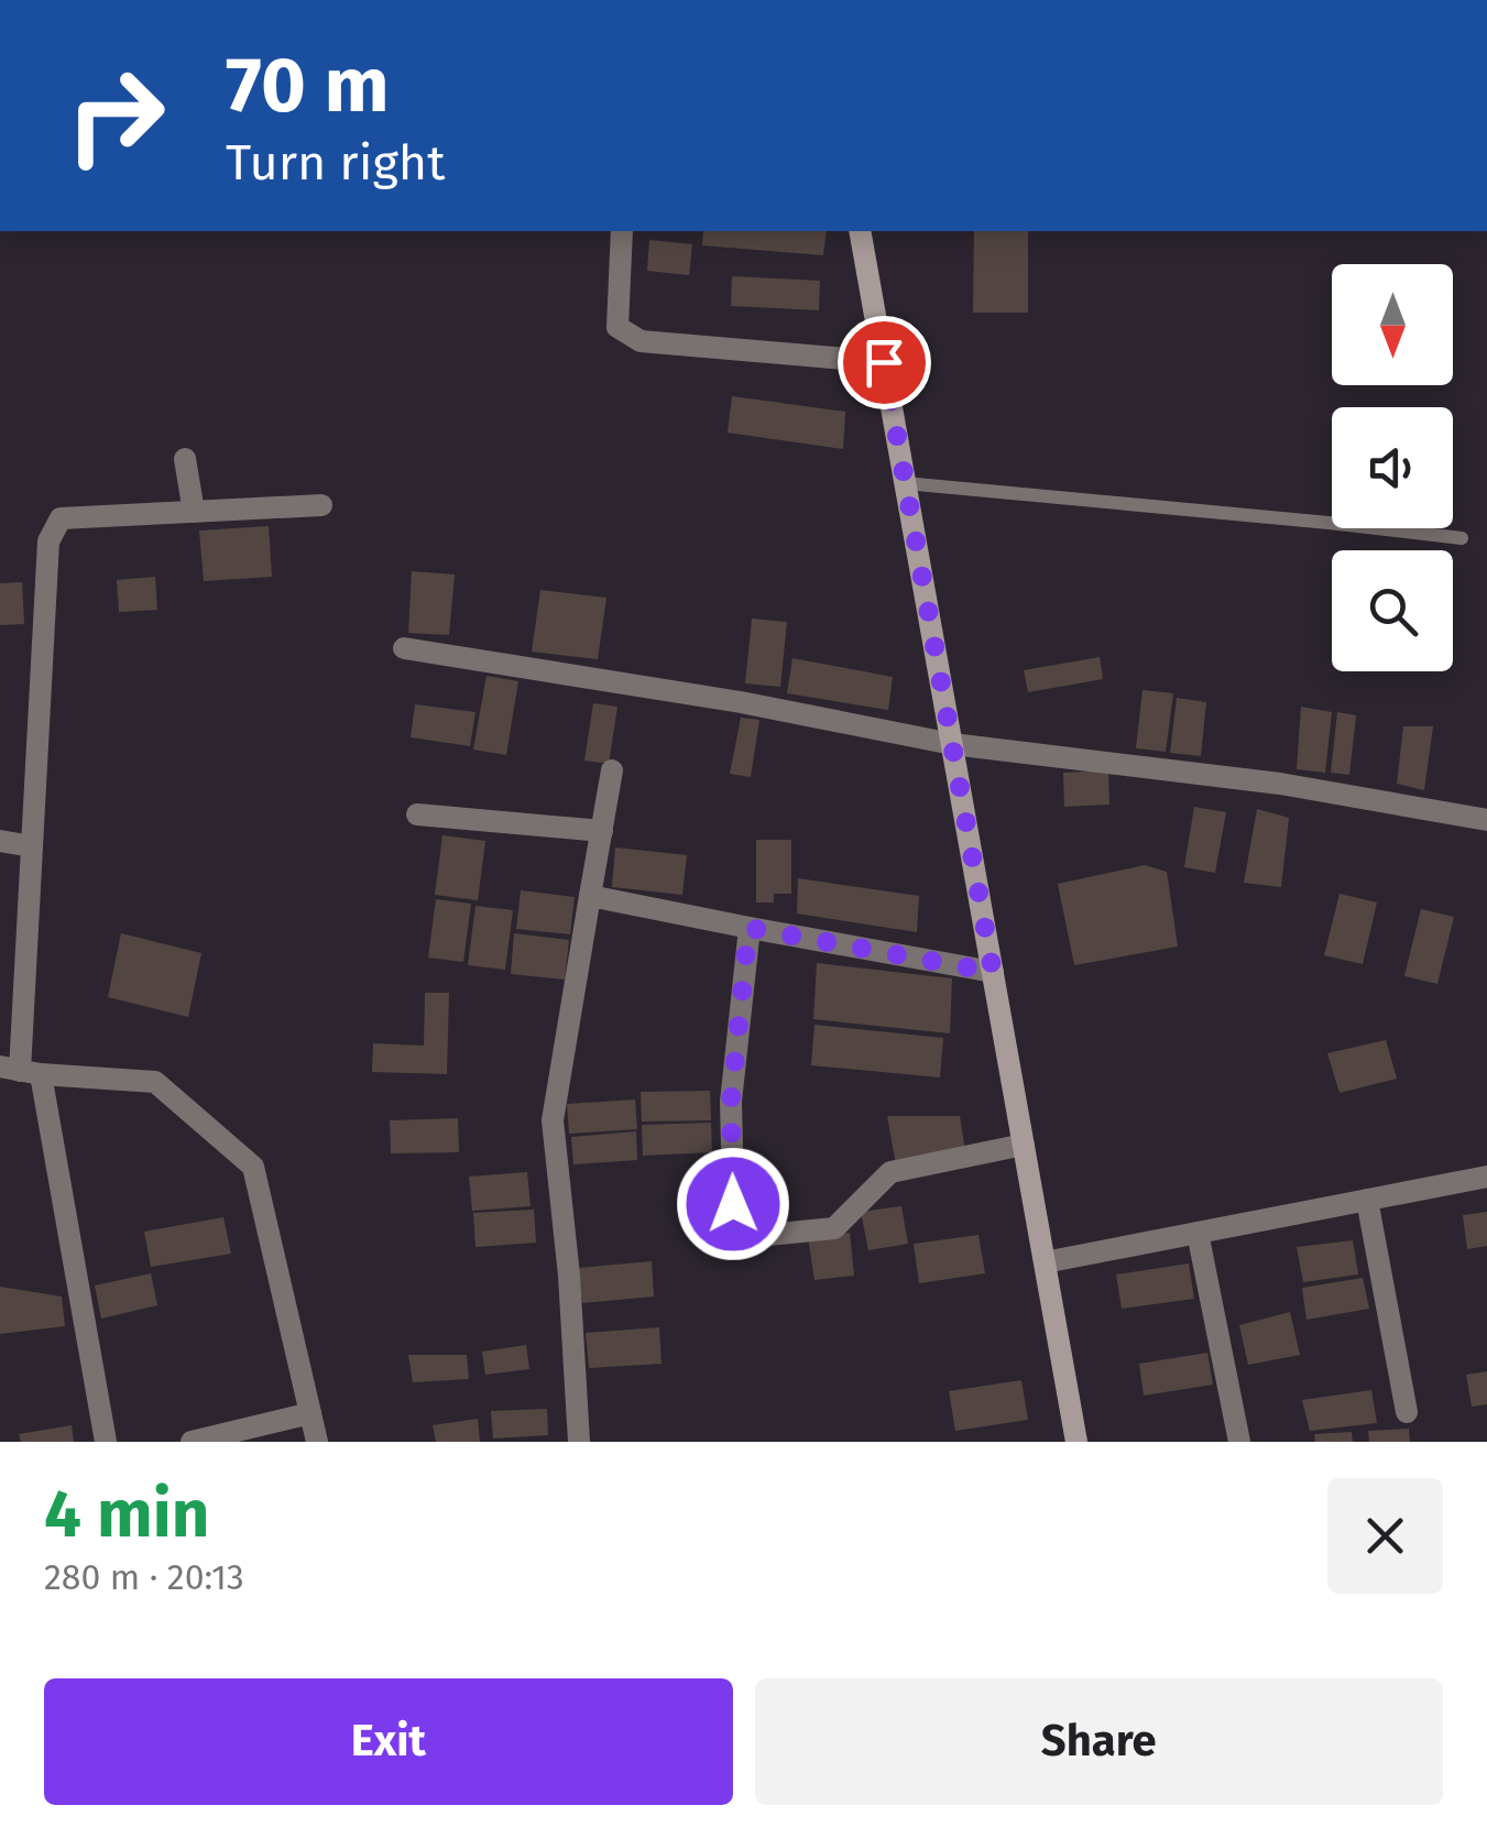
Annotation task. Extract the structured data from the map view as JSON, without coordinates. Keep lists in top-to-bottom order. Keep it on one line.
{"north":"bottom","page":{"turn":["70 m","Turn right"],"heading":["4 min","280 m · 20:13"],"buttons":["Exit","Share"]}}
